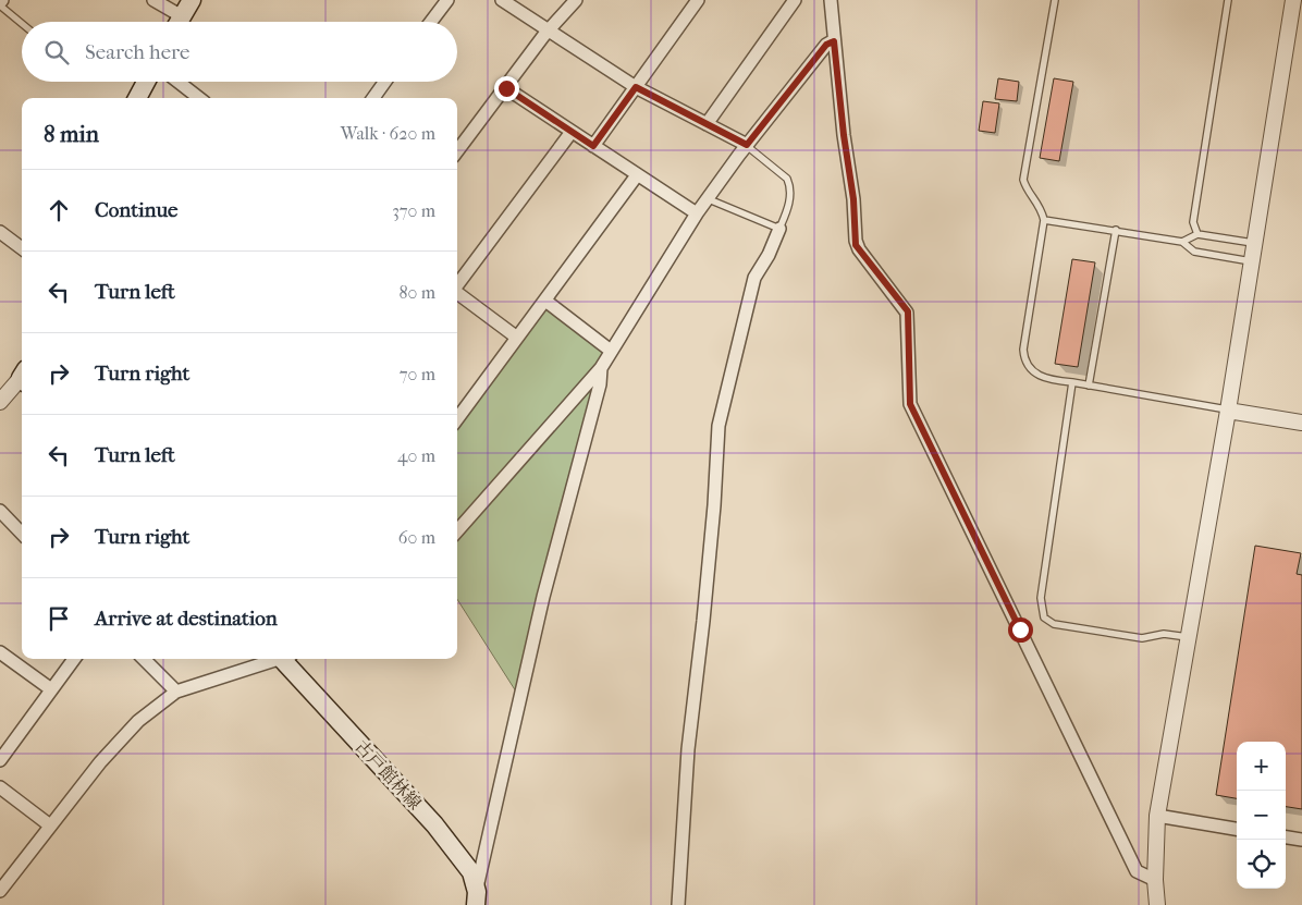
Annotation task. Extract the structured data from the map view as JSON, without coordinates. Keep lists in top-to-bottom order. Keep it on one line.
{"streets":{"main road":["古戸館林線"]},"page":{"search":"Search here","heading":["8 min","Walk · 620 m"],"list":[["Continue","370 m"],["Turn left","80 m"],["Turn right","70 m"],["Turn left","40 m"],["Turn right","60 m"],"Arrive at destination"],"map_buttons":["+","−"]}}
